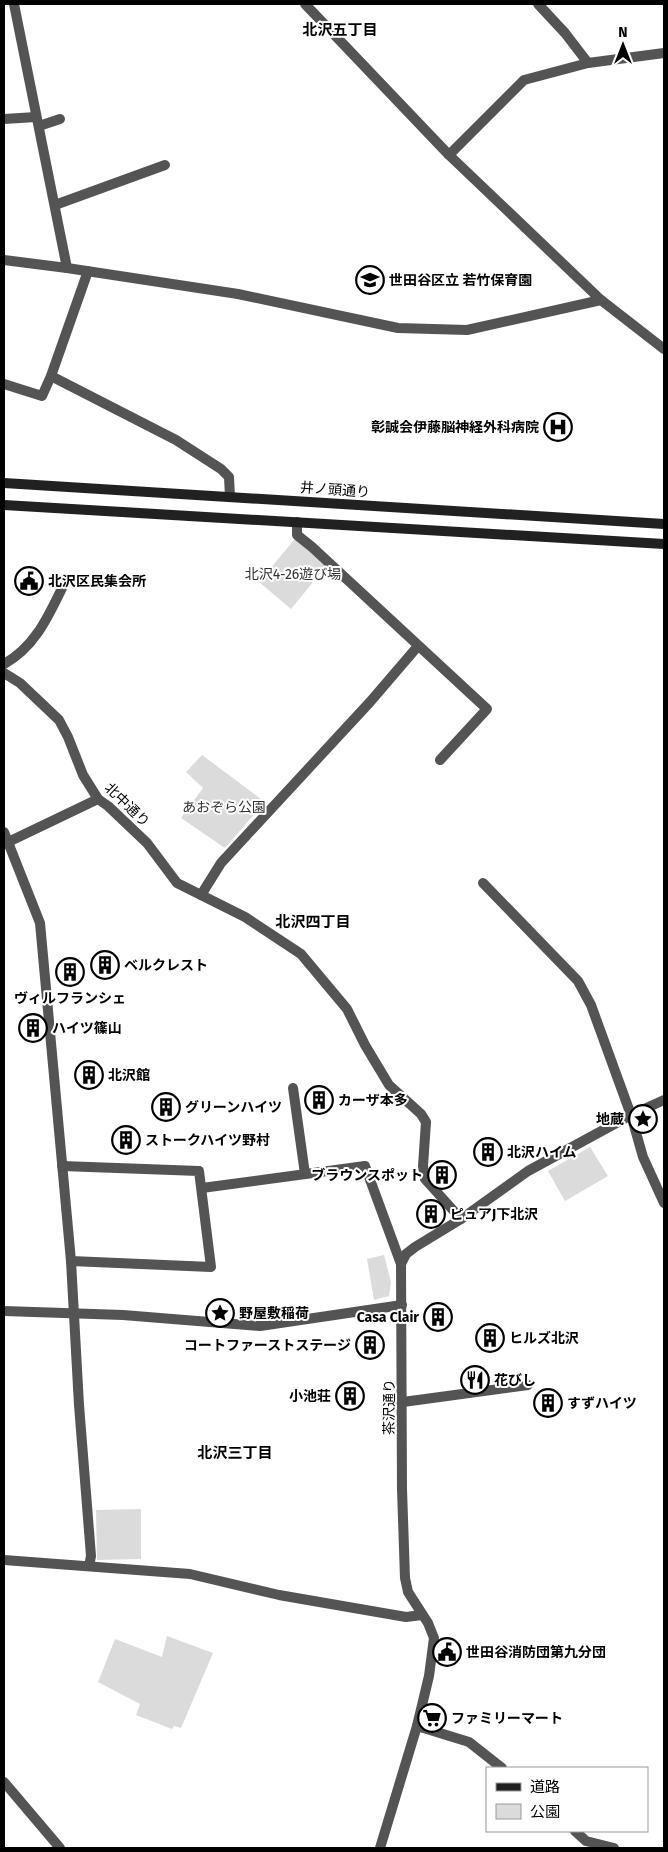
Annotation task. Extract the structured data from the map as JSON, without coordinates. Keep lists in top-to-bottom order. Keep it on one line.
{"streets":{"main road":["井ノ頭通り"],"street":["北中通り","茶沢通り"]},"districts":["北沢五丁目","北沢四丁目","北沢三丁目"],"parks":["北沢4-26遊び場","あおぞら公園"],"places":{"school or university":["世田谷区立 若竹保育園"],"hospital":["彰誠会伊藤脳神経外科病院"],"public building":["北沢区民集会所","世田谷消防団第九分団"],"building":["ベルクレスト","ヴィルフランシェ","ハイツ篠山","北沢館","カーザ本多","グリーンハイツ","ストークハイツ野村","北沢ハイム","ブラウンスポット","ピュアJ下北沢","Casa Clair","ヒルズ北沢","コートファーストステージ","小池荘","すずハイツ"],"place":["地蔵","野屋敷稲荷"],"restaurant":["花びし"],"supermarket":["ファミリーマート"]},"legend":["道路","公園"],"north":"top"}
